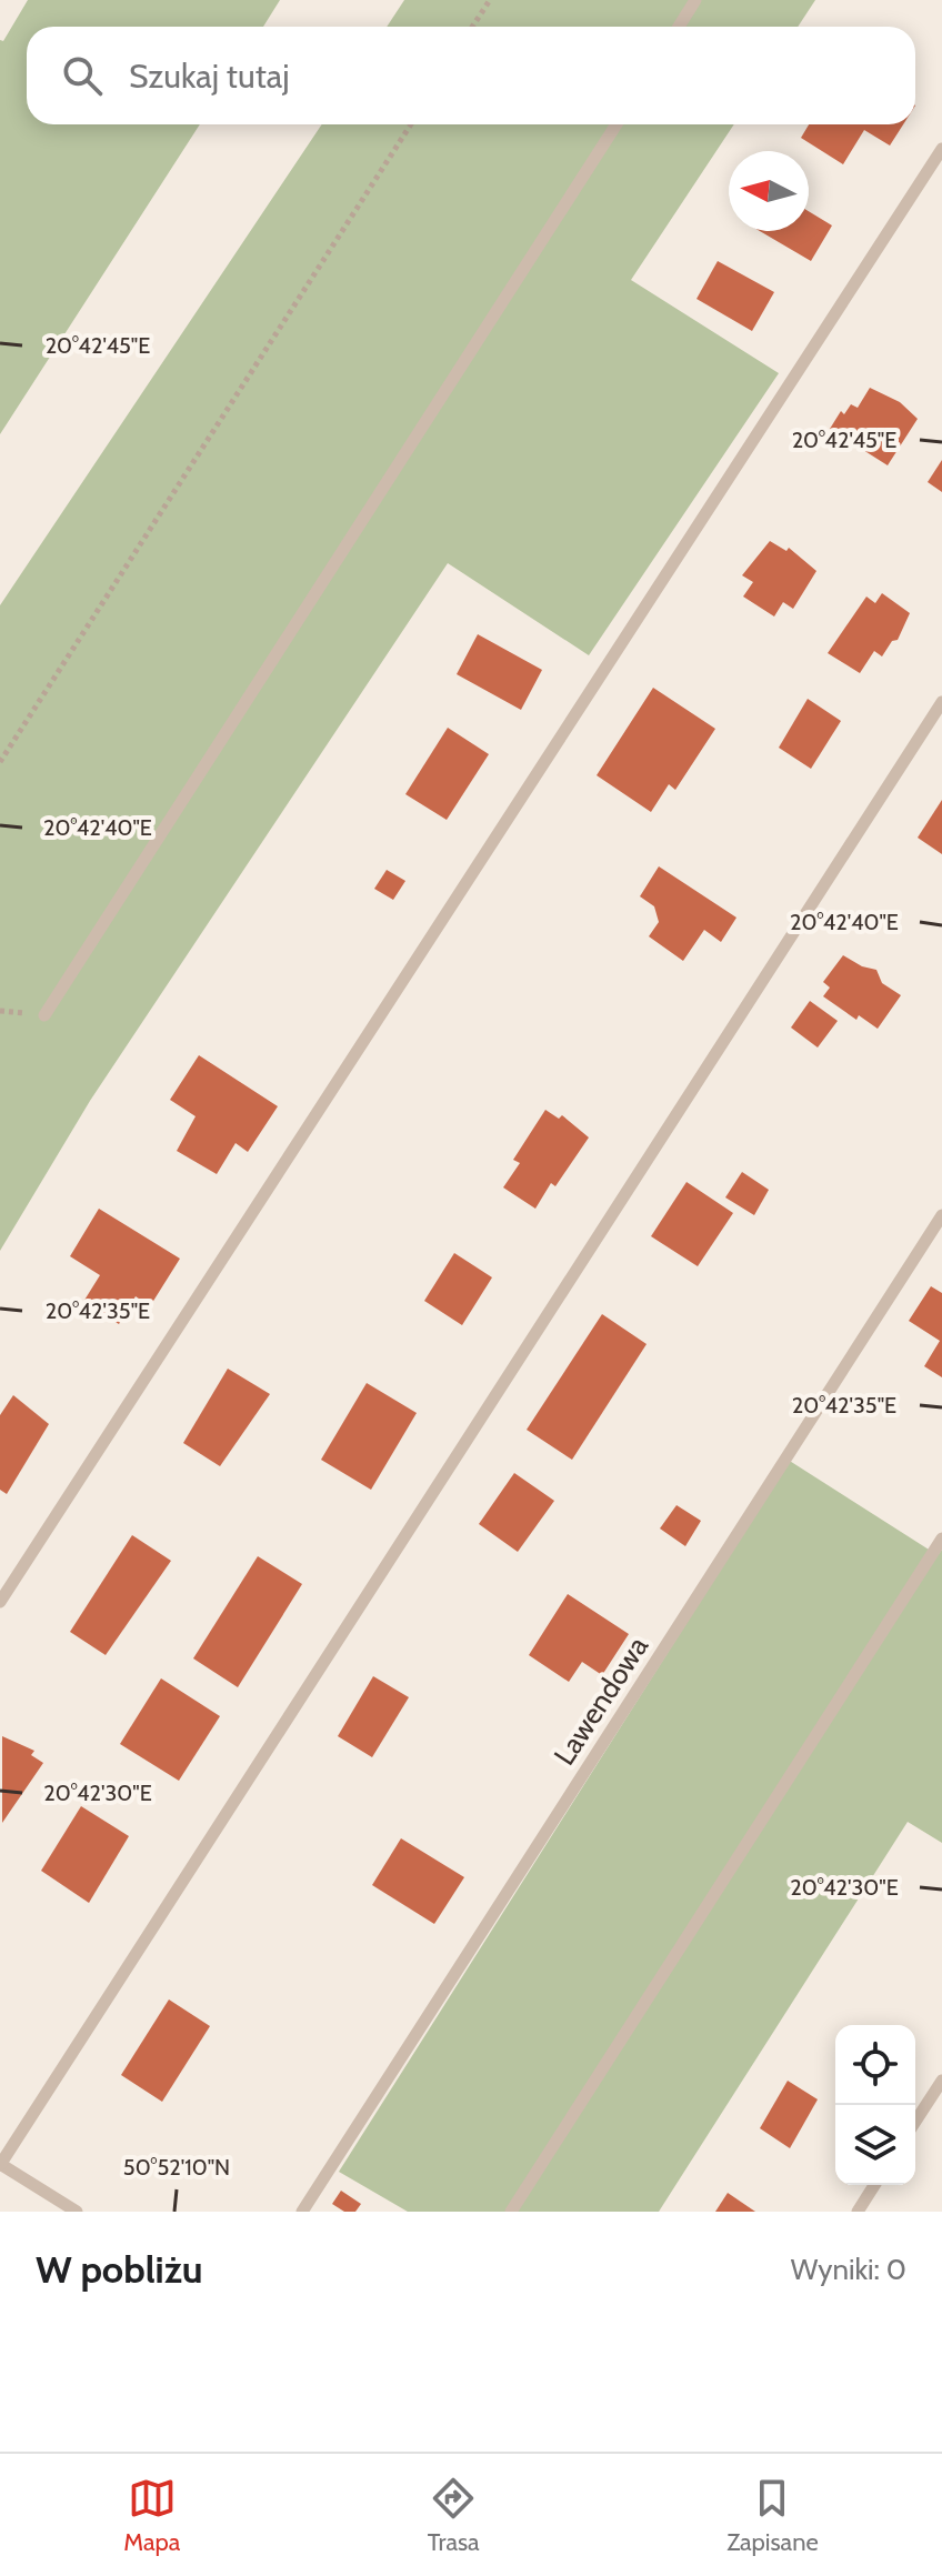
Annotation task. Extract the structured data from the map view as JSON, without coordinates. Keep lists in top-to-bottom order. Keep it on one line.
{"streets":{"lane":["Lawendowa"]},"north":"left","page":{"search":"Szukaj tutaj","heading":["W pobliżu","Wyniki: 0"],"nav":["Mapa","Trasa","Zapisane"]},"coordinates":["20°42'45\"E","20°42'40\"E","20°42'35\"E","20°42'30\"E","50°52'10\"N"]}
